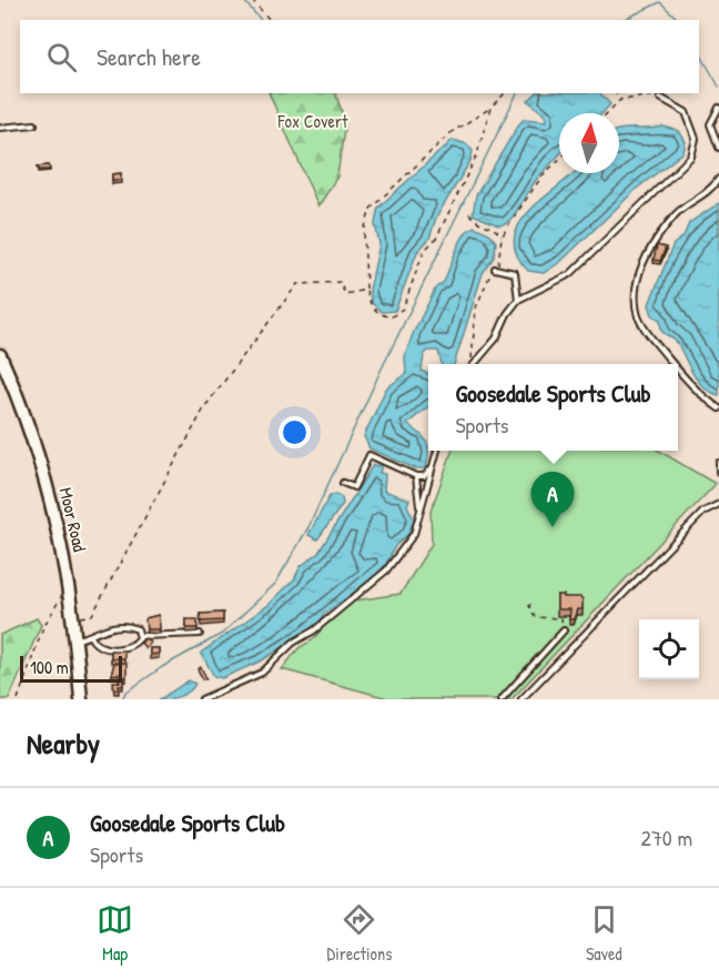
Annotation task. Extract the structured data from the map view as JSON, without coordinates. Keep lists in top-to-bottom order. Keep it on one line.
{"streets":{"main road":["Moor Road"]},"parks":["Fox Covert"],"scale_bar":"100 m","north":"top","page":{"search":"Search here","popup":["Goosedale Sports Club","Sports"],"pins":"A","scale":"100 m","heading":"Nearby","list":[{"mark":"A","name":"Goosedale Sports Club","note":"Sports","value":"270 m"}],"nav":["Map","Directions","Saved"]}}
